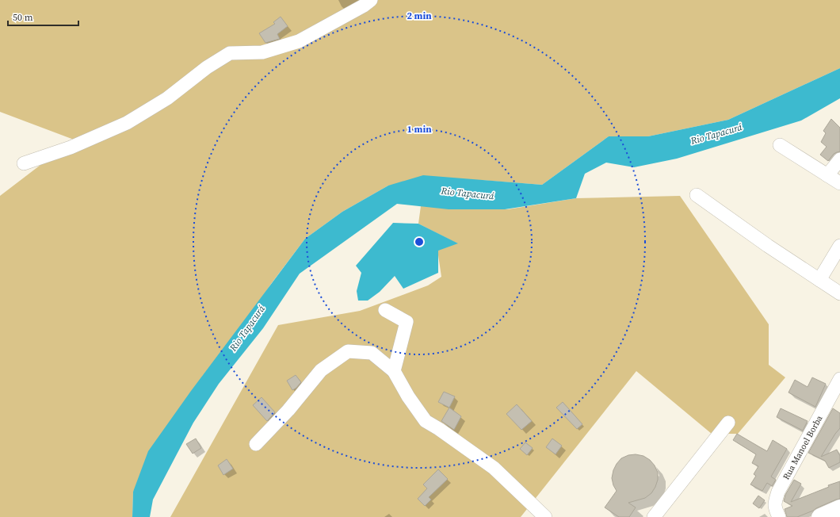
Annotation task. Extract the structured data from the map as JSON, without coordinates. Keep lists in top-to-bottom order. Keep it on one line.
{"streets":{"street":["Rua Manoel Borba"]},"water":["Rio Tapacurá"],"scale_bar":"50 m","rings":["2 min","1 min"]}
